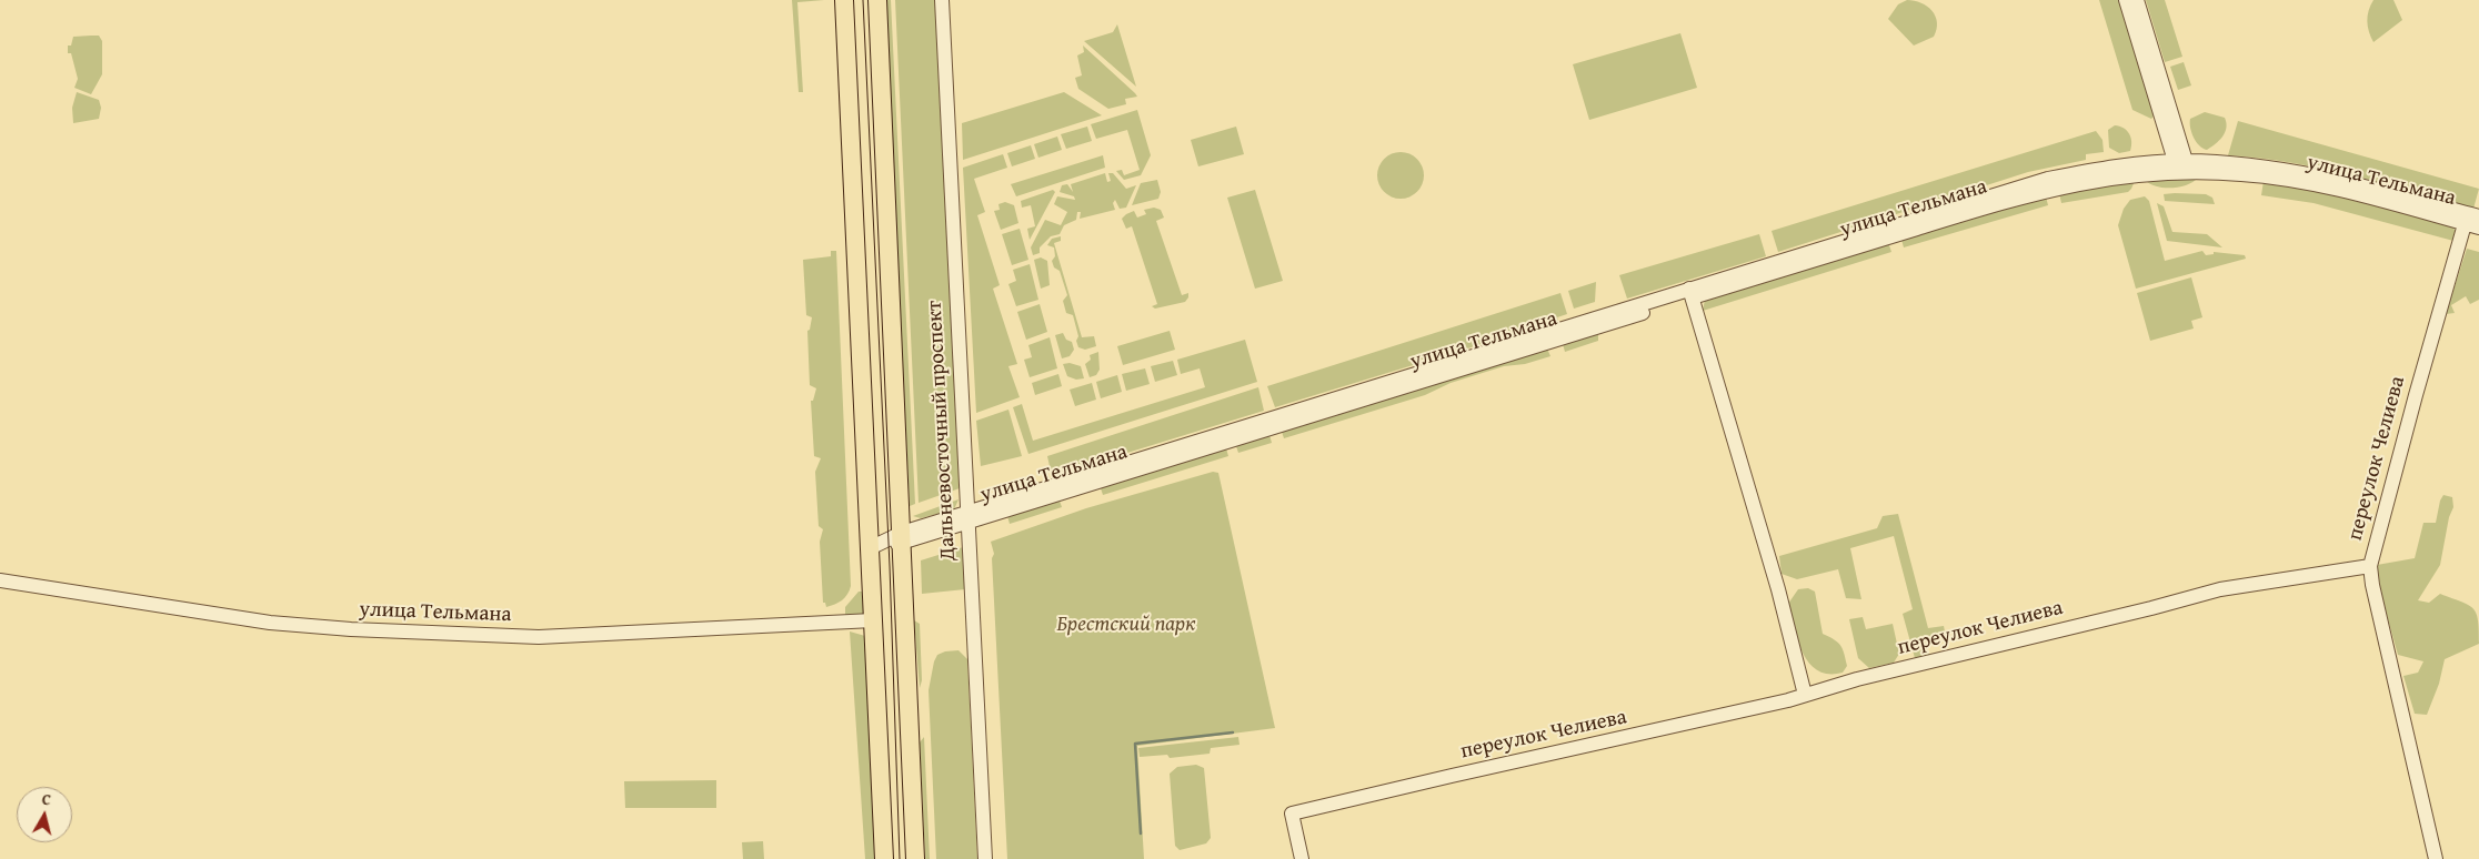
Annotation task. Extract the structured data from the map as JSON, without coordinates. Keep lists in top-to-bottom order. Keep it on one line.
{"streets":{"street":["улица Тельмана","Дальневосточный проспект","переулок Челиева"]},"crossings":[["улица Тельмана","Дальневосточный проспект"],["улица Тельмана","переулок Челиева"]],"parks":["Брестский парк"],"north":"top"}
